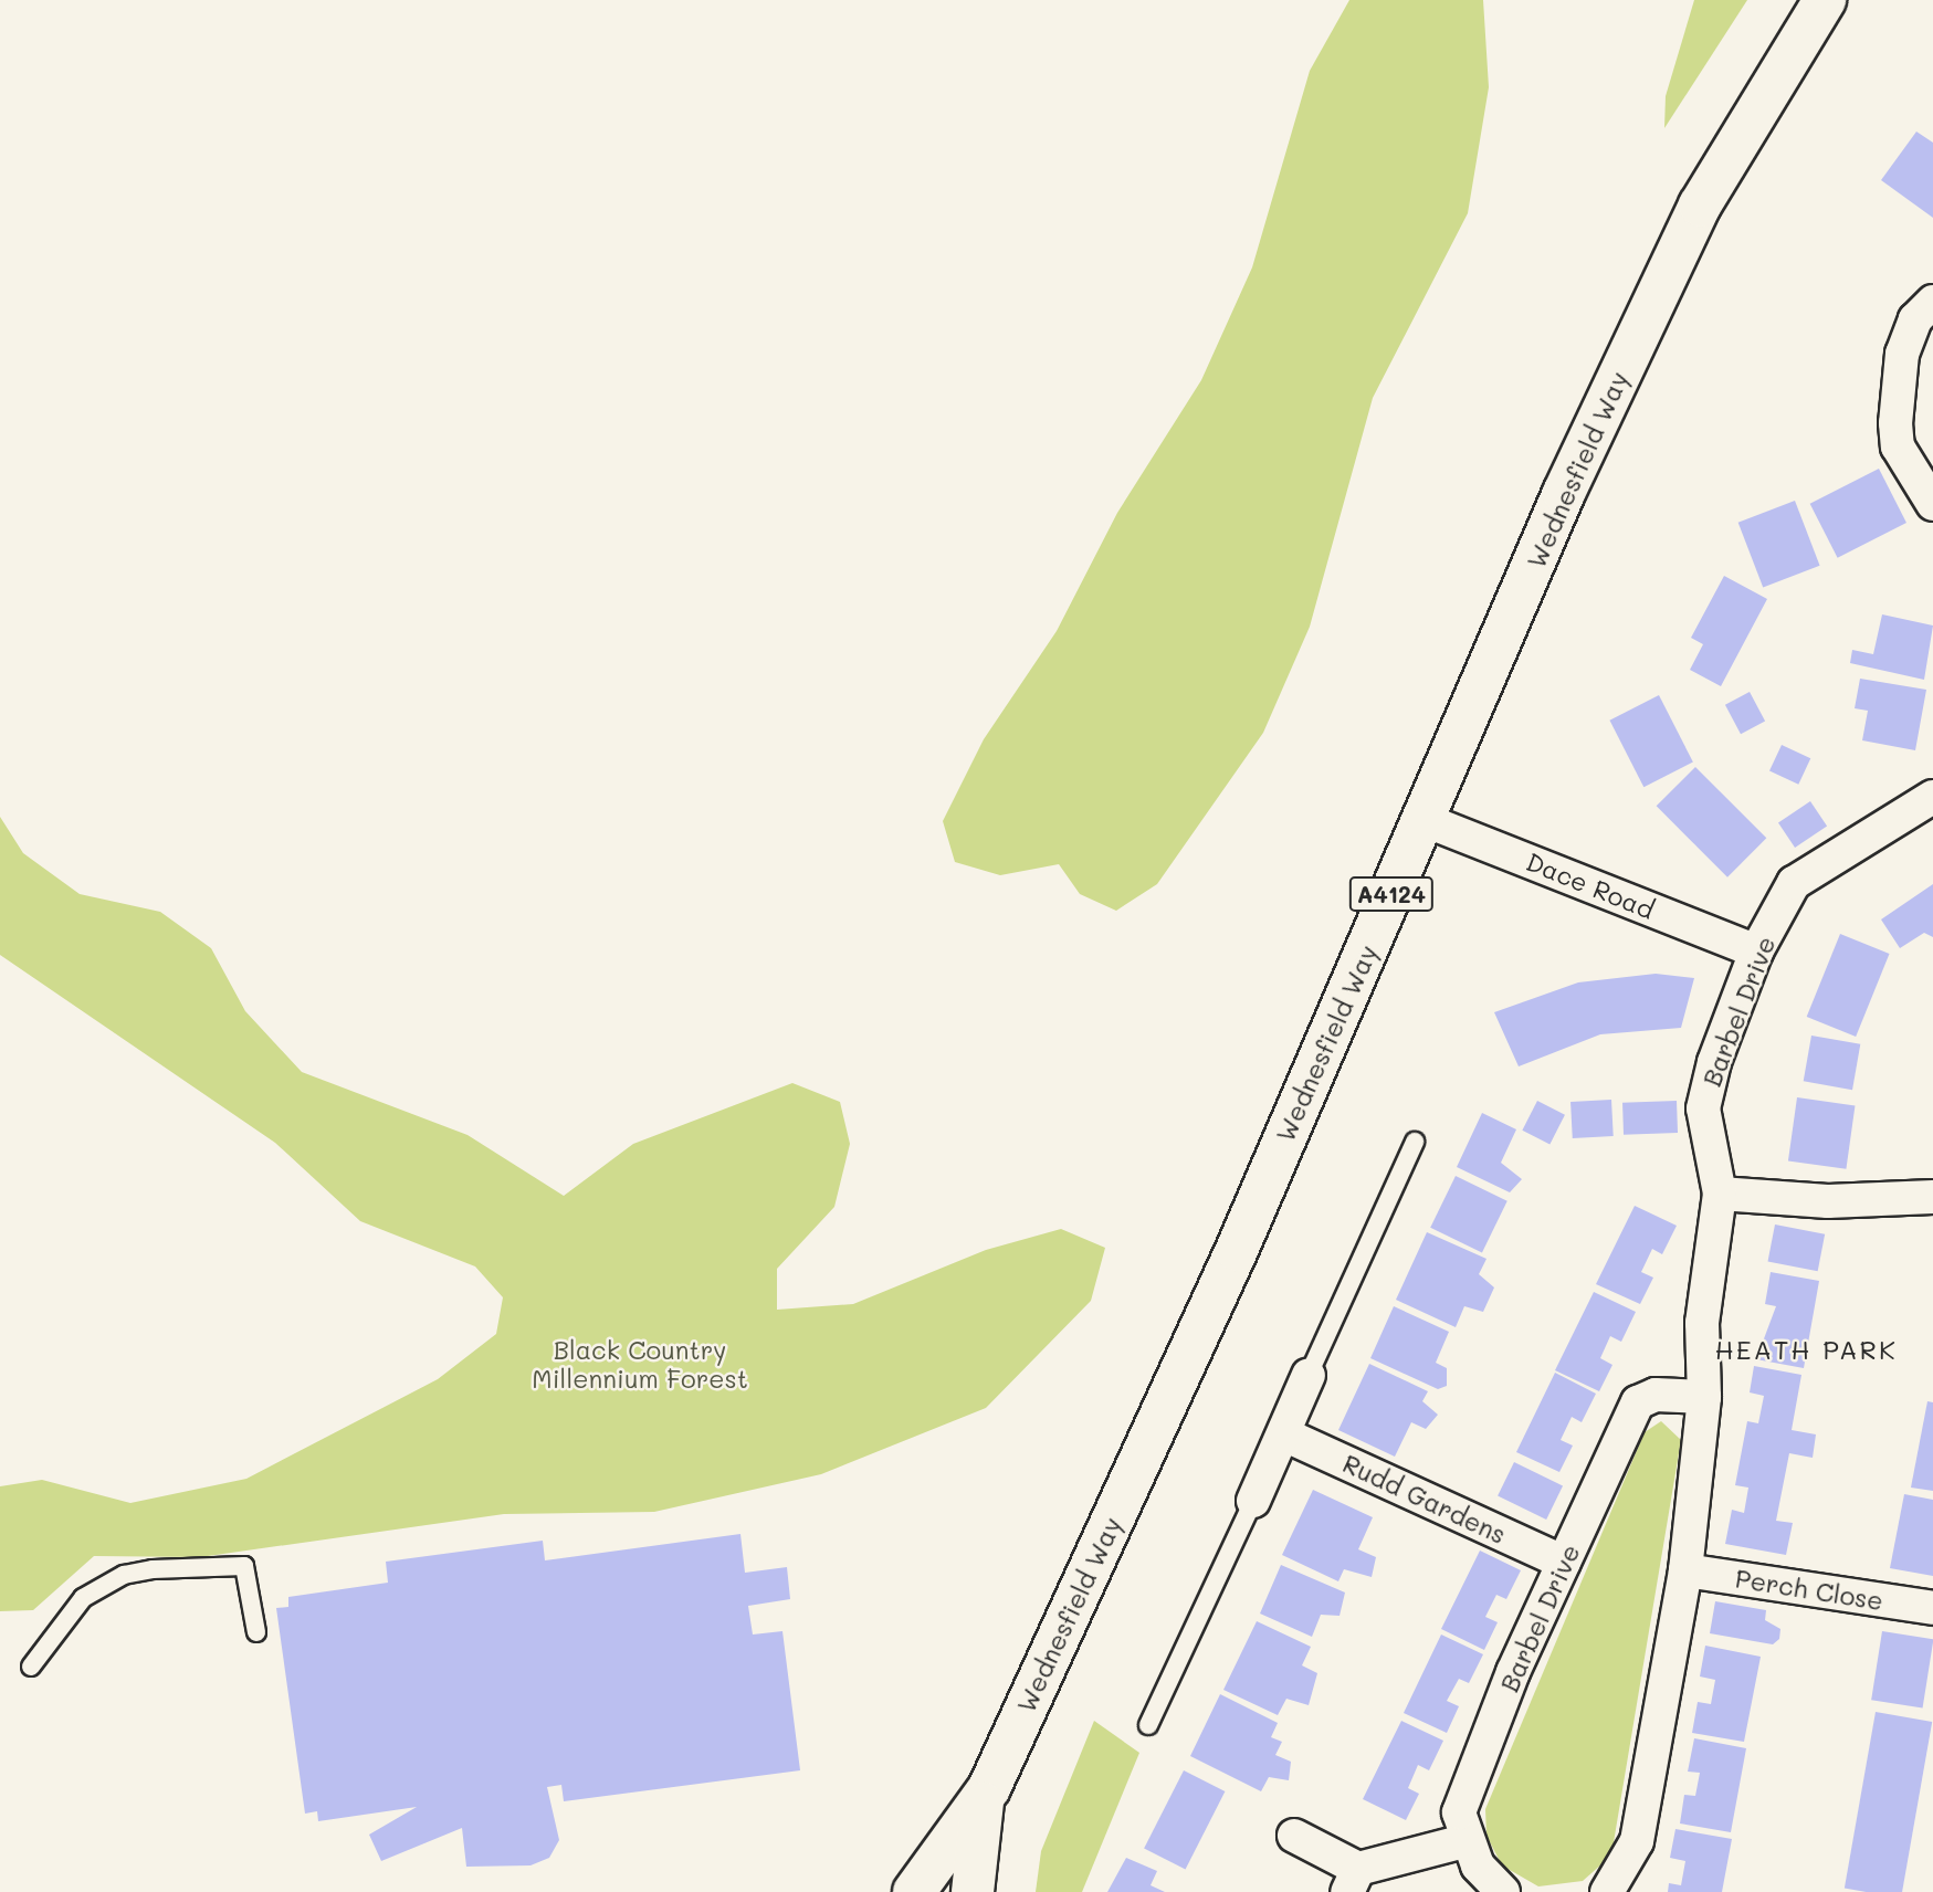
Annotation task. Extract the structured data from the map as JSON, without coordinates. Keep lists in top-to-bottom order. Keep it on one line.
{"streets":{"main road":["Wednesfield Way","A4124"],"street":["Dace Road","Barbel Drive","Rudd Gardens","Perch Close"]},"crossings":[["Wednesfield Way","Dace Road"],["Dace Road","Barbel Drive"],["Barbel Drive","Rudd Gardens"],["Barbel Drive","Perch Close"]],"districts":["HEATH PARK"],"parks":["Black Country Millennium Forest"]}
